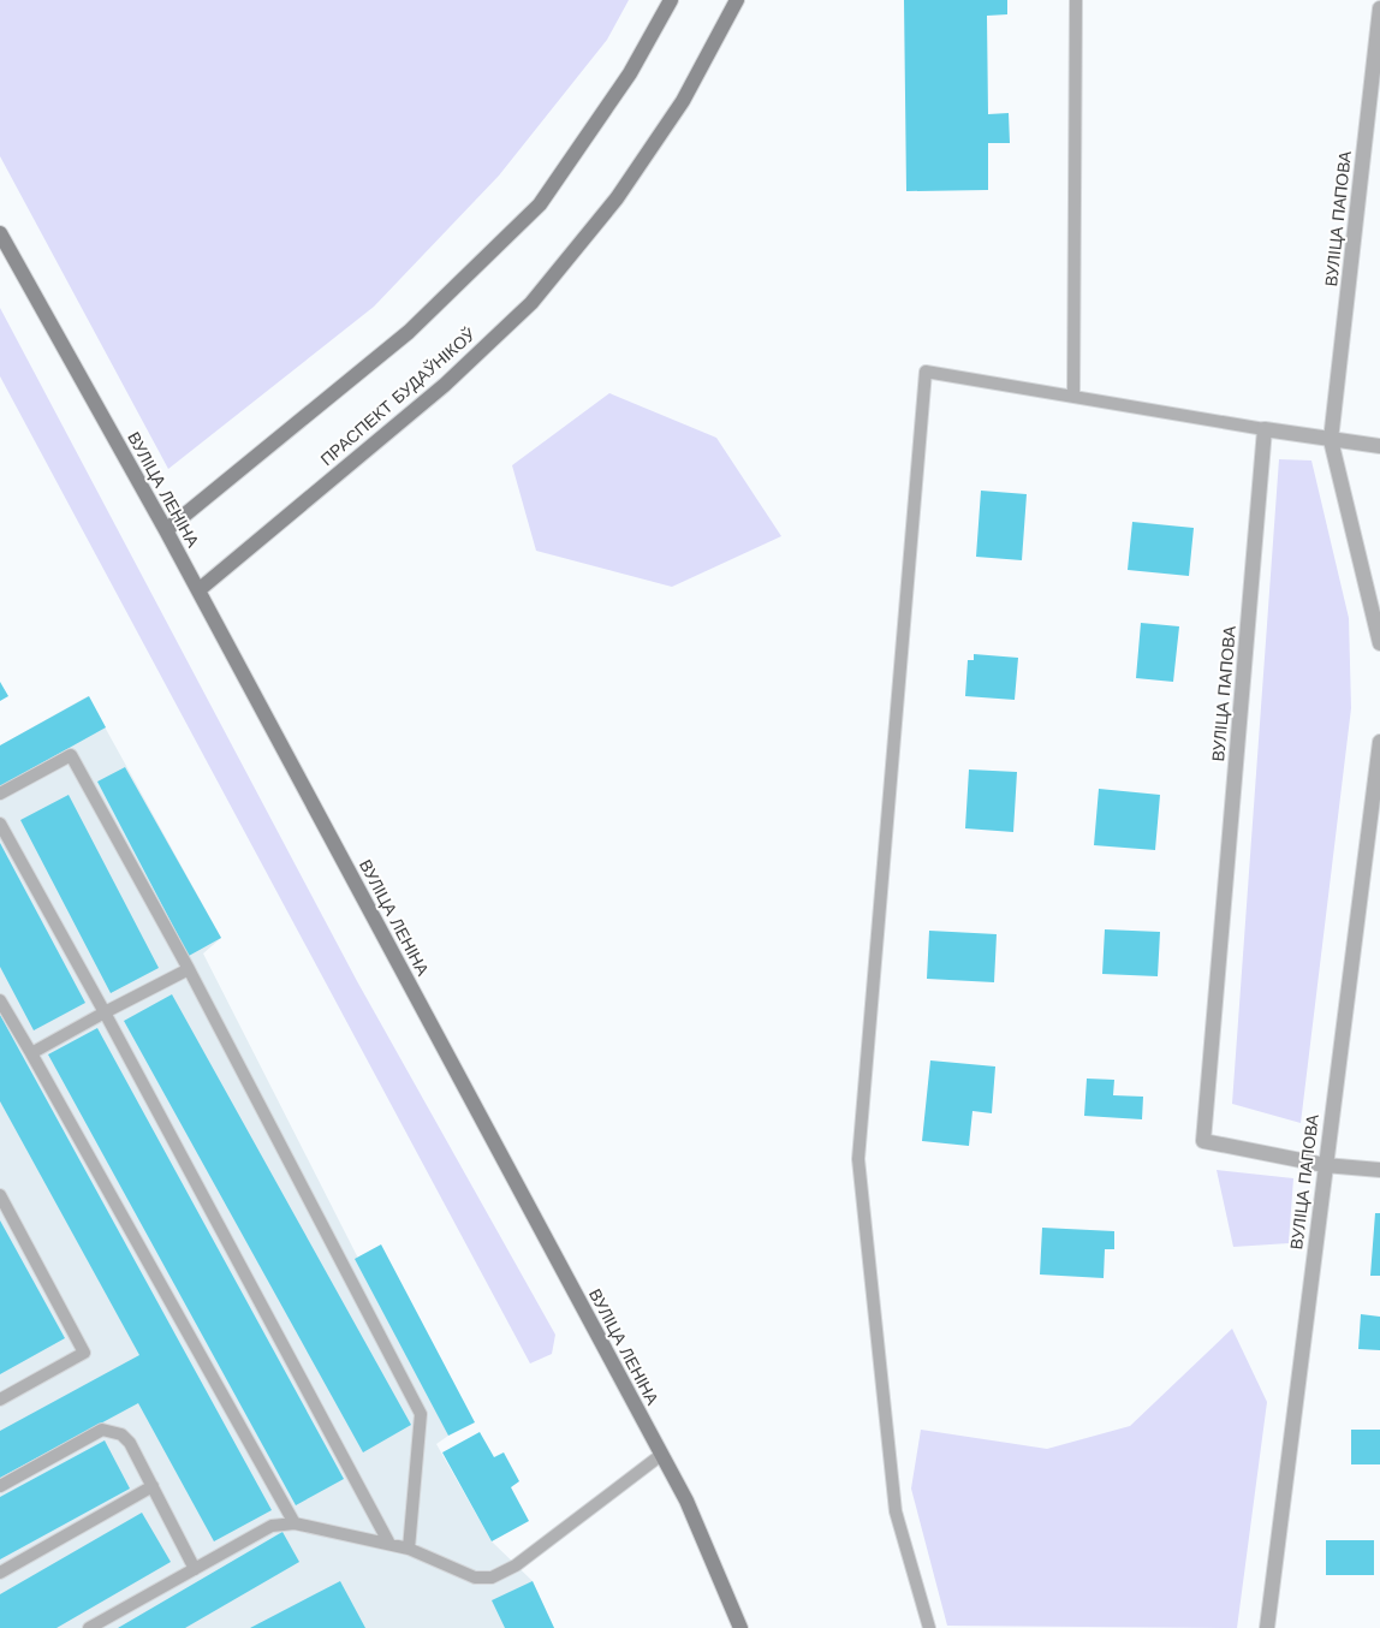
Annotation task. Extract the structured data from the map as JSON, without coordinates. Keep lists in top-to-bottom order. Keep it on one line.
{"streets":{"main road":["ПРАСПЕКТ БУДАЎНІКОЎ","ВУЛІЦА ЛЕНІНА"],"street":["ВУЛІЦА ПАПОВА"]},"crossings":[["ПРАСПЕКТ БУДАЎНІКОЎ","ВУЛІЦА ЛЕНІНА"]]}
